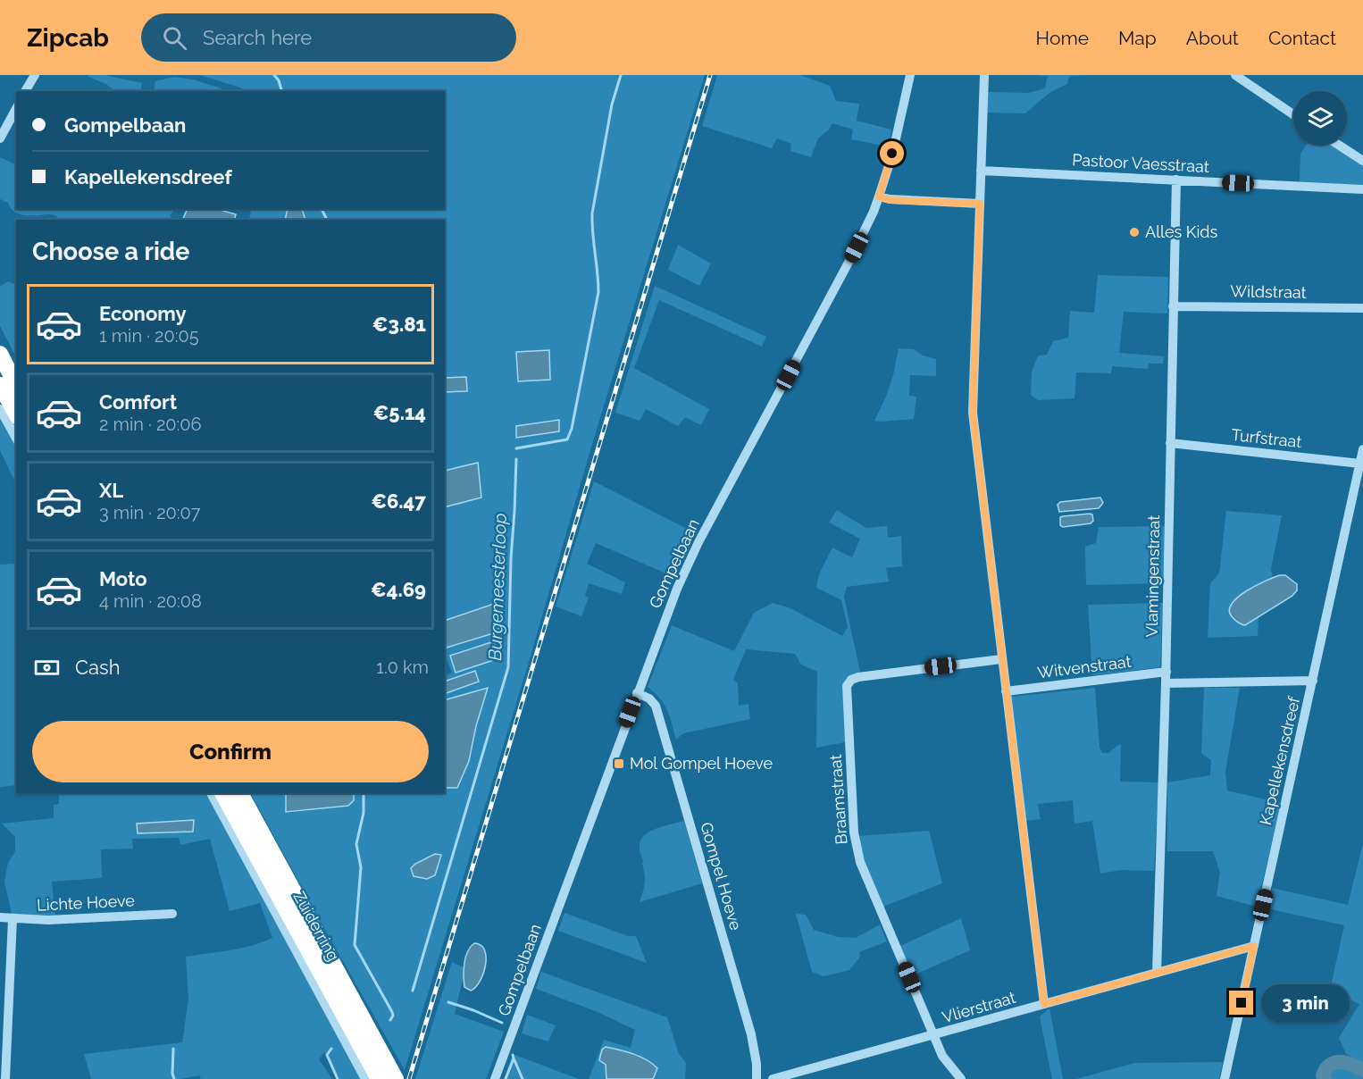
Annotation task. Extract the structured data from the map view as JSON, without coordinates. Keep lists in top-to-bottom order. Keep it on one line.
{"streets":{"highway":["Zuiderring"],"street":["Pastoor Vaesstraat","Wildstraat","Turfstraat","Gompelbaan","Vlamingenstraat","Witvenstraat","Kapellekensdreef","Braamstraat","Gompel Hoeve","Lichte Hoeve","Vlierstraat"]},"crossings":[["Pastoor Vaesstraat","Vlamingenstraat"],["Wildstraat","Vlamingenstraat"],["Turfstraat","Vlamingenstraat"],["Turfstraat","Kapellekensdreef"],["Gompelbaan","Gompel Hoeve"],["Vlamingenstraat","Witvenstraat"],["Vlamingenstraat","Vlierstraat"],["Kapellekensdreef","Vlierstraat"],["Braamstraat","Vlierstraat"]],"water":["Burgemeesterloop"],"places":{"other":["Alles Kids"],"transit":["Mol Gompel Hoeve"]},"page":{"header":"Zipcab","search":"Search here","nav":["Home","Map","About","Contact"],"banner":["Gompelbaan","Kapellekensdreef"],"heading":"Choose a ride","list":[{"name":"Economy","note":"1 min · 20:05","value":"€3.81"},{"name":"Comfort","note":"2 min · 20:06","value":"€5.14"},{"name":"XL","note":"3 min · 20:07","value":"€6.47"},{"name":"Moto","note":"4 min · 20:08","value":"€4.69"}],"pay":["Cash","1.0 km"],"buttons":"Confirm","bubble":"3 min"}}
